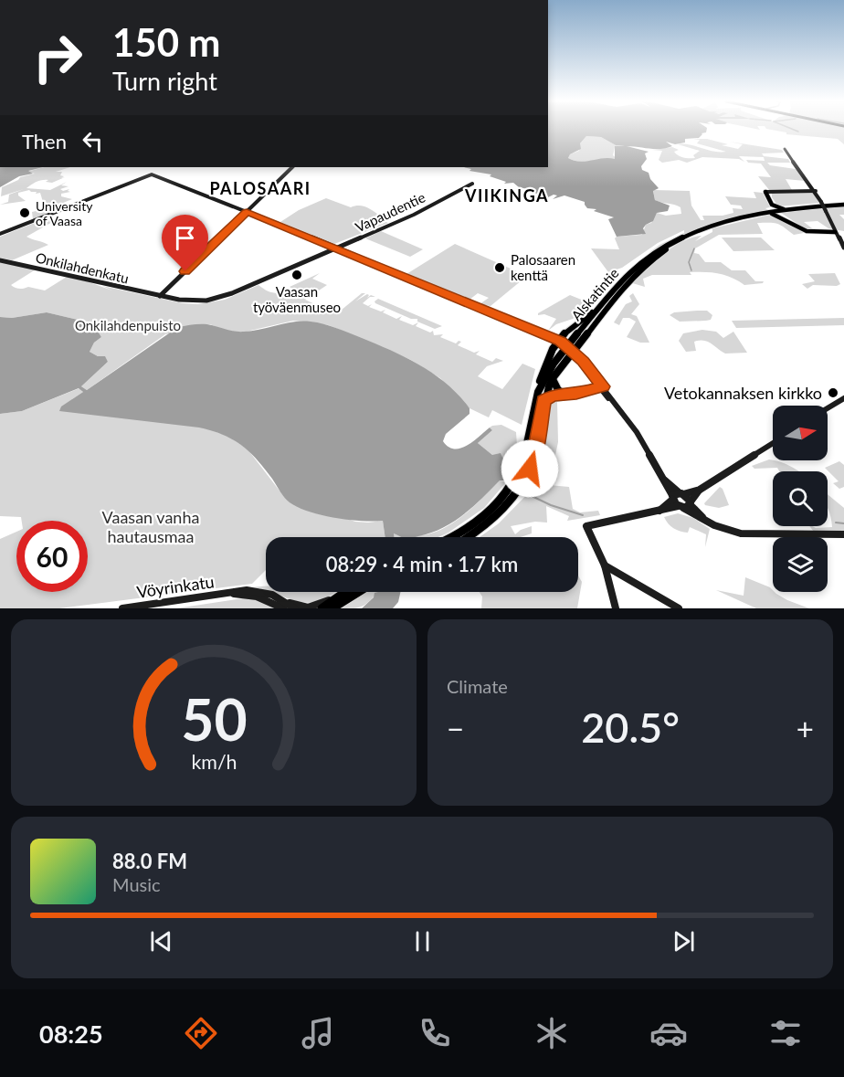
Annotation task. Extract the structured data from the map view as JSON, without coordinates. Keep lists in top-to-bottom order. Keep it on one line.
{"streets":{"main road":["Vapaudentie","Onkilahdenkatu","Alskatintie","Vöyrinkatu"]},"crossings":[["Vapaudentie","Onkilahdenkatu"]],"districts":["PALOSAARI","VIIKINGA"],"parks":["Onkilahdenpuisto","Vaasan vanha hautausmaa"],"places":["University of Vaasa","Palosaaren kenttä","Vaasan työväenmuseo","Vetokannaksen kirkko"],"north":"right","page":{"turn":["150 m","Turn right"],"then":"Then","limit":"60","trip":"08:29 · 4 min · 1.7 km","tile":"Climate","heat":["−","20.5°","+"],"song":["88.0 FM","Music"],"tabs":"08:25","gauge":["50","km/h"]}}
